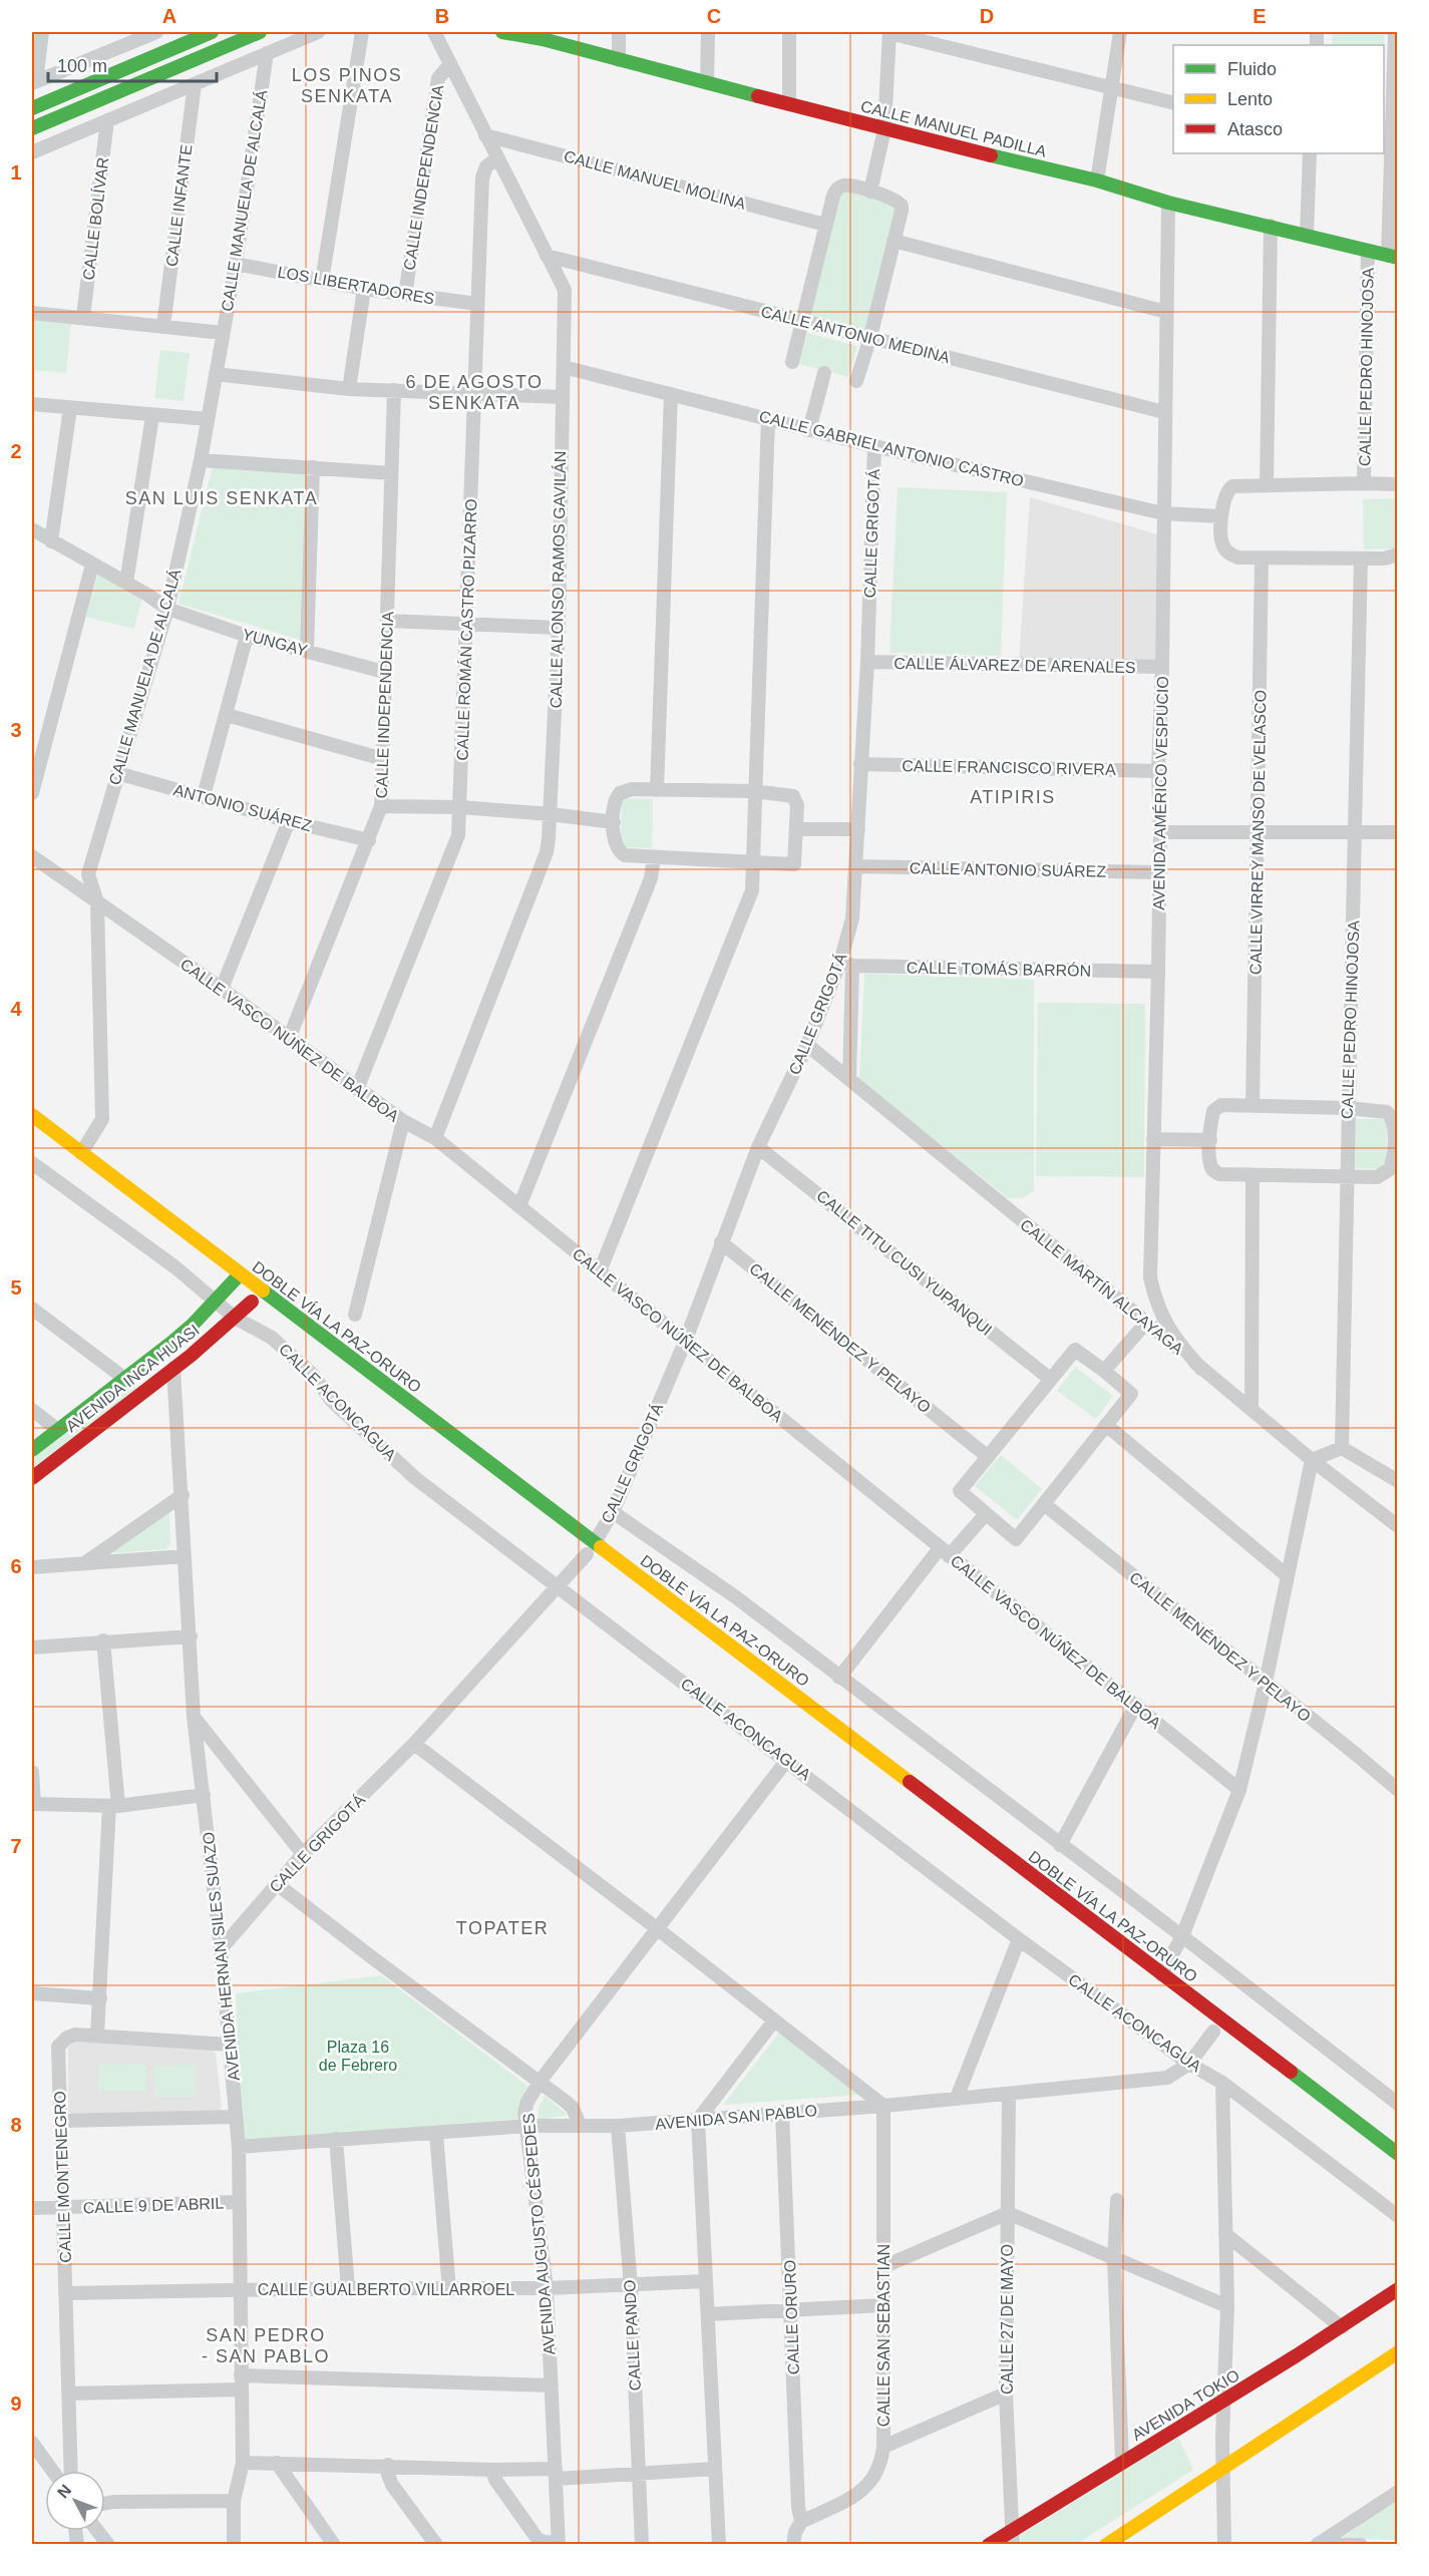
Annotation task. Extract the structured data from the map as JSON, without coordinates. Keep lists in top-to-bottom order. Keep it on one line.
{"streets":{"main road":["CALLE MANUEL PADILLA","DOBLE VÍA LA PAZ-ORURO","AVENIDA INCA HUASI","AVENIDA TOKIO"],"street":["CALLE INDEPENDENCIA","CALLE MANUEL MOLINA","CALLE MANUELA DE ALCALÁ","CALLE INFANTE","CALLE BOLÍVAR","LOS LIBERTADORES","CALLE ANTONIO MEDINA","CALLE PEDRO HINOJOSA","CALLE GABRIEL ANTONIO CASTRO","CALLE GRIGOTÁ","CALLE ALONSO RAMOS GAVILÁN","CALLE ROMÁN CASTRO PIZARRO","YUNGAY","CALLE ÁLVAREZ DE ARENALES","CALLE FRANCISCO RIVERA","AVENIDA AMÉRICO VESPUCIO","ANTONIO SUÁREZ","CALLE VIRREY MANSO DE VELASCO","CALLE ANTONIO SUÁREZ","CALLE TOMÁS BARRÓN","CALLE VASCO NÚÑEZ DE BALBOA","CALLE TITU CUSI YUPANQUI","CALLE MARTÍN ALCAYAGA","CALLE MENÉNDEZ Y PELAYO","CALLE ACONCAGUA","AVENIDA HERNAN SILES SUAZO","AVENIDA SAN PABLO","CALLE MONTENEGRO","CALLE 9 DE ABRIL","AVENIDA AUGUSTO CÉSPEDES","CALLE GUALBERTO VILLARROEL","CALLE ORURO","CALLE 27 DE MAYO","CALLE PANDO","CALLE SAN SEBASTIAN"]},"crossings":[["CALLE MANUEL PADILLA","CALLE PEDRO HINOJOSA"],["CALLE MANUEL PADILLA","AVENIDA AMÉRICO VESPUCIO"],["CALLE INDEPENDENCIA","LOS LIBERTADORES"],["CALLE INDEPENDENCIA","CALLE ALONSO RAMOS GAVILÁN"],["CALLE INDEPENDENCIA","YUNGAY"],["CALLE INDEPENDENCIA","ANTONIO SUÁREZ"],["CALLE INDEPENDENCIA","CALLE VASCO NÚÑEZ DE BALBOA"],["CALLE MANUEL MOLINA","CALLE ALONSO RAMOS GAVILÁN"],["CALLE MANUELA DE ALCALÁ","LOS LIBERTADORES"],["CALLE MANUELA DE ALCALÁ","YUNGAY"],["CALLE MANUELA DE ALCALÁ","ANTONIO SUÁREZ"],["CALLE MANUELA DE ALCALÁ","CALLE VASCO NÚÑEZ DE BALBOA"],["CALLE MANUELA DE ALCALÁ","DOBLE VÍA LA PAZ-ORURO"],["LOS LIBERTADORES","CALLE ROMÁN CASTRO PIZARRO"],["CALLE ANTONIO MEDINA","CALLE ALONSO RAMOS GAVILÁN"],["CALLE ANTONIO MEDINA","AVENIDA AMÉRICO VESPUCIO"],["CALLE GABRIEL ANTONIO CASTRO","CALLE GRIGOTÁ"],["CALLE GABRIEL ANTONIO CASTRO","CALLE ALONSO RAMOS GAVILÁN"],["CALLE GABRIEL ANTONIO CASTRO","AVENIDA AMÉRICO VESPUCIO"],["CALLE GRIGOTÁ","CALLE ÁLVAREZ DE ARENALES"],["CALLE GRIGOTÁ","CALLE FRANCISCO RIVERA"],["CALLE GRIGOTÁ","CALLE ANTONIO SUÁREZ"],["CALLE GRIGOTÁ","CALLE TOMÁS BARRÓN"],["CALLE GRIGOTÁ","CALLE VASCO NÚÑEZ DE BALBOA"],["CALLE GRIGOTÁ","CALLE TITU CUSI YUPANQUI"],["CALLE GRIGOTÁ","CALLE MARTÍN ALCAYAGA"],["CALLE GRIGOTÁ","DOBLE VÍA LA PAZ-ORURO"],["CALLE GRIGOTÁ","CALLE MENÉNDEZ Y PELAYO"],["CALLE GRIGOTÁ","CALLE ACONCAGUA"],["CALLE GRIGOTÁ","AVENIDA HERNAN SILES SUAZO"],["CALLE ALONSO RAMOS GAVILÁN","CALLE ROMÁN CASTRO PIZARRO"],["CALLE ALONSO RAMOS GAVILÁN","CALLE VASCO NÚÑEZ DE BALBOA"],["CALLE ROMÁN CASTRO PIZARRO","CALLE VASCO NÚÑEZ DE BALBOA"],["CALLE ÁLVAREZ DE ARENALES","AVENIDA AMÉRICO VESPUCIO"],["CALLE FRANCISCO RIVERA","AVENIDA AMÉRICO VESPUCIO"],["AVENIDA AMÉRICO VESPUCIO","CALLE ANTONIO SUÁREZ"],["AVENIDA AMÉRICO VESPUCIO","CALLE TOMÁS BARRÓN"],["AVENIDA AMÉRICO VESPUCIO","CALLE MARTÍN ALCAYAGA"],["DOBLE VÍA LA PAZ-ORURO","AVENIDA INCA HUASI"],["AVENIDA INCA HUASI","CALLE ACONCAGUA"],["AVENIDA INCA HUASI","AVENIDA HERNAN SILES SUAZO"],["CALLE ACONCAGUA","AVENIDA SAN PABLO"],["CALLE ACONCAGUA","AVENIDA AUGUSTO CÉSPEDES"],["AVENIDA HERNAN SILES SUAZO","AVENIDA SAN PABLO"],["AVENIDA HERNAN SILES SUAZO","CALLE MONTENEGRO"],["AVENIDA HERNAN SILES SUAZO","CALLE 9 DE ABRIL"],["AVENIDA HERNAN SILES SUAZO","CALLE GUALBERTO VILLARROEL"],["AVENIDA SAN PABLO","AVENIDA AUGUSTO CÉSPEDES"],["AVENIDA SAN PABLO","CALLE ORURO"],["AVENIDA SAN PABLO","CALLE 27 DE MAYO"],["AVENIDA SAN PABLO","CALLE PANDO"],["AVENIDA SAN PABLO","CALLE SAN SEBASTIAN"],["CALLE MONTENEGRO","CALLE 9 DE ABRIL"],["CALLE MONTENEGRO","CALLE GUALBERTO VILLARROEL"],["AVENIDA AUGUSTO CÉSPEDES","CALLE GUALBERTO VILLARROEL"],["CALLE GUALBERTO VILLARROEL","CALLE PANDO"],["CALLE ORURO","CALLE SAN SEBASTIAN"],["CALLE 27 DE MAYO","AVENIDA TOKIO"]],"districts":["LOS PINOS SENKATA","6 DE AGOSTO SENKATA","SAN LUIS SENKATA","ATIPIRIS","TOPATER","SAN PEDRO - SAN PABLO"],"parks":["Plaza 16 de Febrero"],"legend":["Fluido","Lento","Atasco"],"scale_bar":"100 m","north":"top left","grid":{"columns":["A","B","C","D","E"],"rows":["1","2","3","4","5","6","7","8","9"]}}
